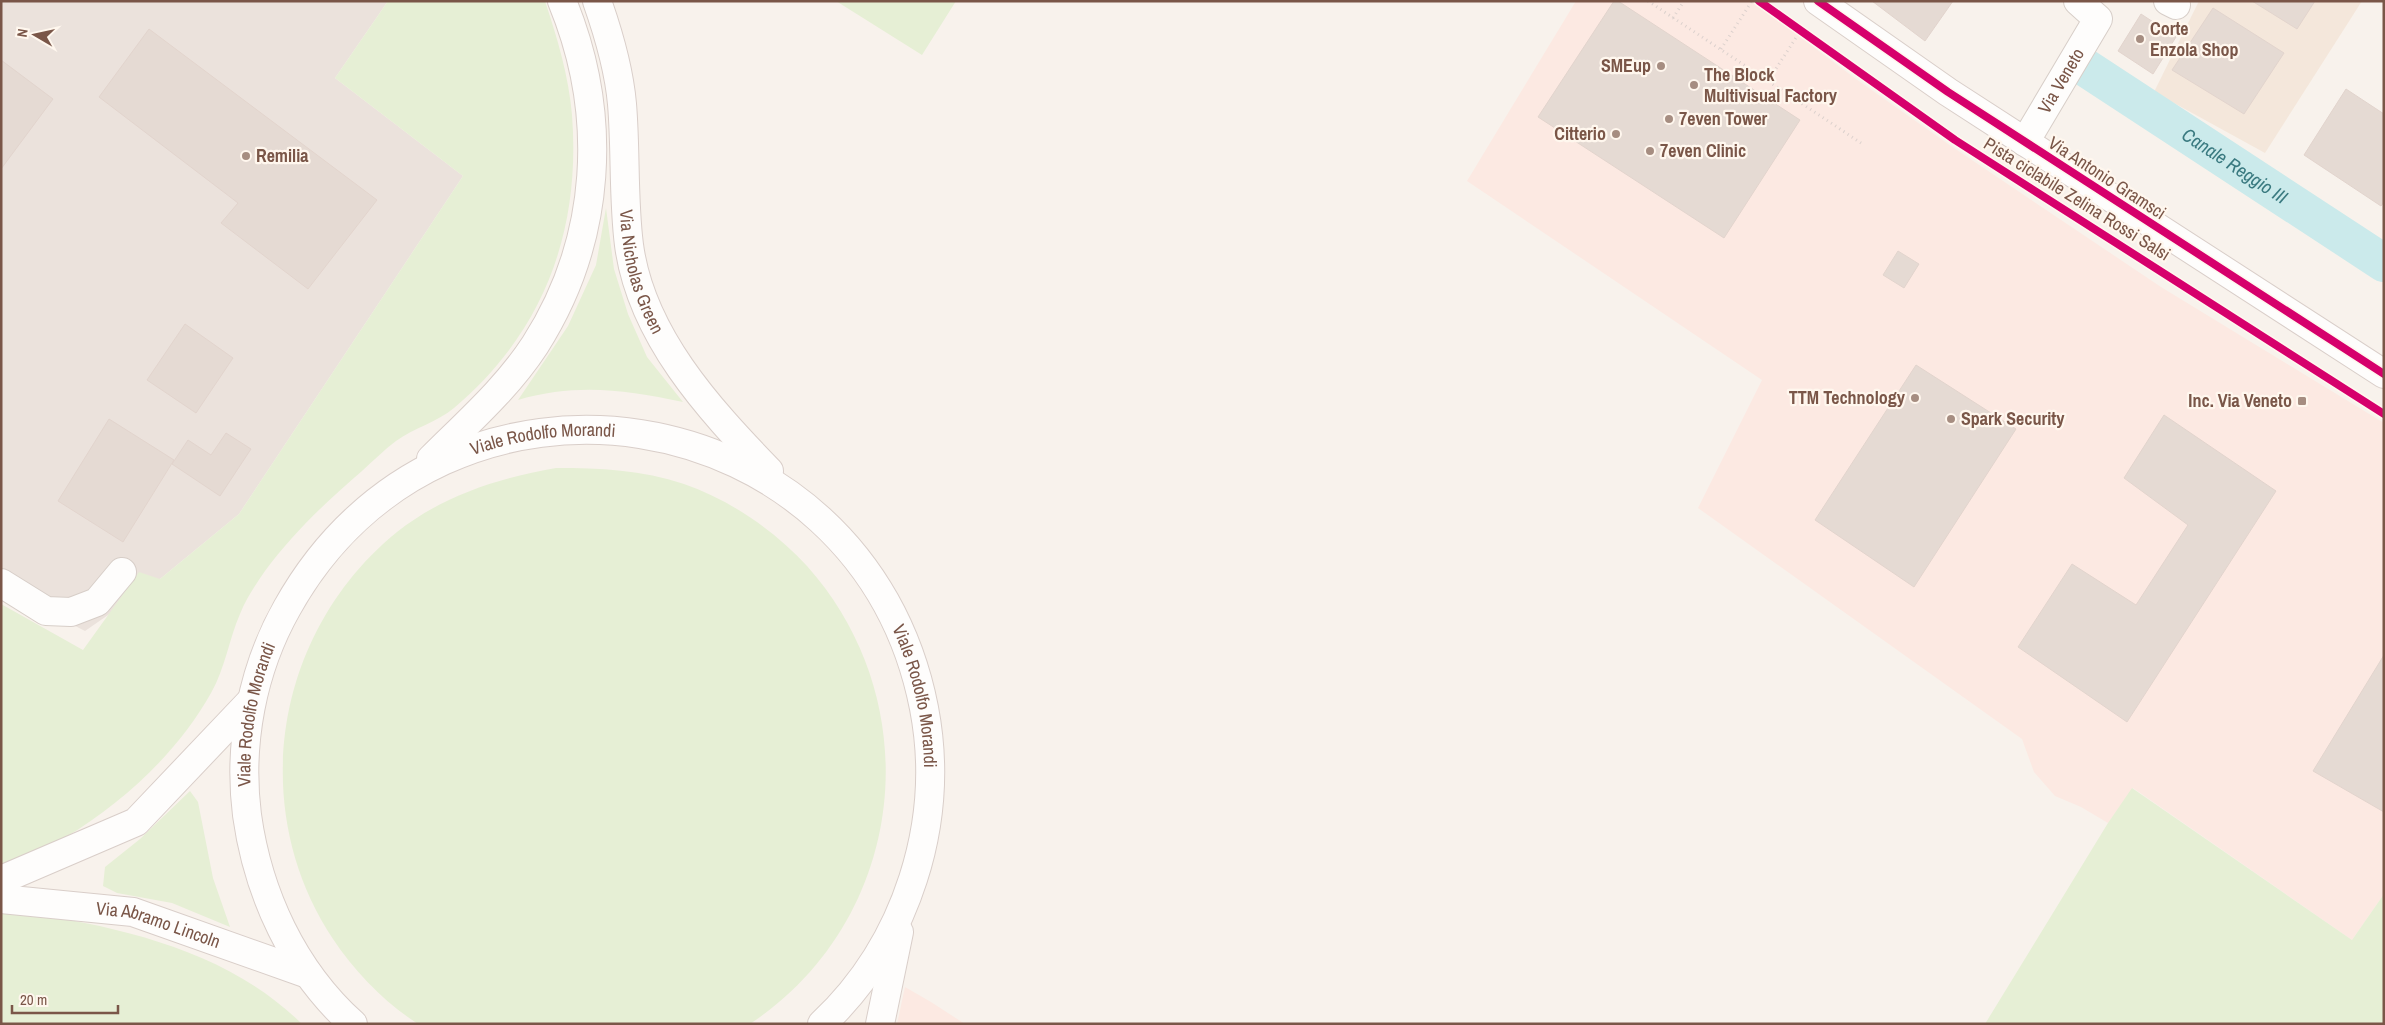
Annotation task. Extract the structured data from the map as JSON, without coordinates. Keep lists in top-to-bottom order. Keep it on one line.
{"streets":{"street":["Via Veneto","Via Antonio Gramsci","Via Nicholas Green","Viale Rodolfo Morandi","Via Abramo Lincoln"],"cycle path":["Pista ciclabile Zelina Rossi Salsi"]},"crossings":[["Via Veneto","Via Antonio Gramsci"],["Via Nicholas Green","Viale Rodolfo Morandi"],["Viale Rodolfo Morandi","Via Abramo Lincoln"]],"water":["Canale Reggio III"],"places":{"other":["Corte Enzola Shop","SMEup","The Block Multivisual Factory","7even Tower","Citterio","7even Clinic","Remilia","TTM Technology","Spark Security"],"transit":["Inc. Via Veneto"]},"scale_bar":"20 m","north":"left"}
